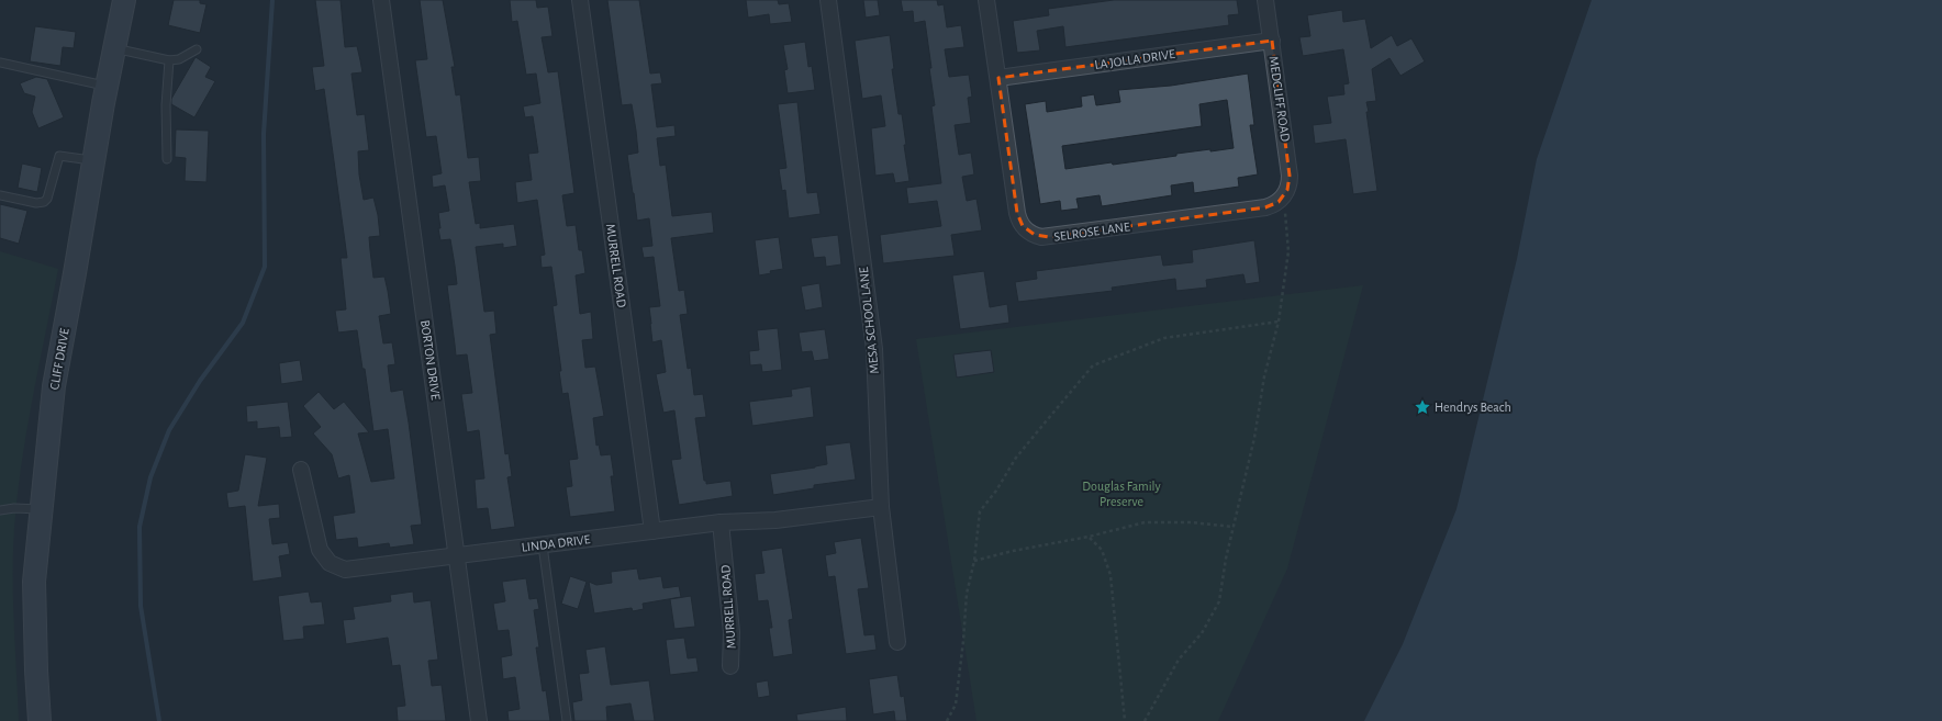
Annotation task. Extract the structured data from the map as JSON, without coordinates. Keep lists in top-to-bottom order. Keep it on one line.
{"streets":{"main road":["CLIFF DRIVE"],"street":["LA JOLLA DRIVE","MEDCLIFF ROAD","SELROSE LANE","MURRELL ROAD","MESA SCHOOL LANE","BORTON DRIVE","LINDA DRIVE"]},"crossings":[["LA JOLLA DRIVE","MEDCLIFF ROAD"],["LA JOLLA DRIVE","SELROSE LANE"],["MEDCLIFF ROAD","SELROSE LANE"],["MURRELL ROAD","LINDA DRIVE"],["MESA SCHOOL LANE","LINDA DRIVE"],["BORTON DRIVE","LINDA DRIVE"]],"parks":["Douglas Family Preserve"],"places":{"place":["Hendrys Beach"]}}
